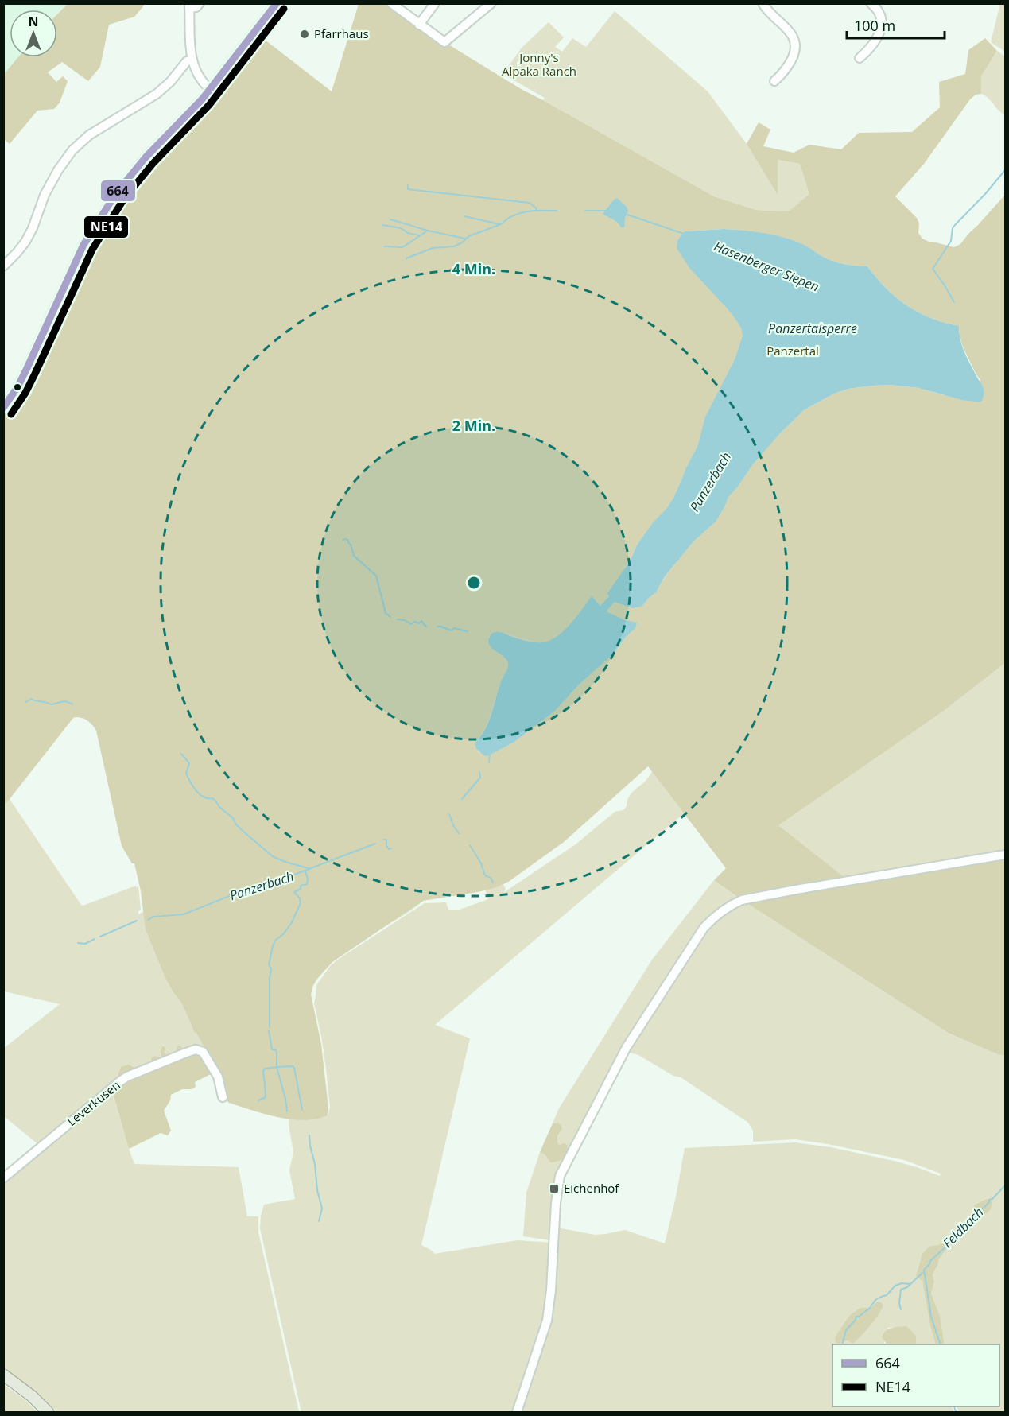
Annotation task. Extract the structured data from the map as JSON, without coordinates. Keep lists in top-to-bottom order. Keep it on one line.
{"streets":{"street":["Leverkusen"]},"water":["Hasenberger Siepen","Panzertalsperre","Panzerbach","Feldbach"],"parks":["Jonny's Alpaka Ranch","Panzertal"],"places":{"other":["Pfarrhaus"],"transit":["Eichenhof"]},"lines":["transit line 664","transit line NE14"],"legend":["664","NE14"],"scale_bar":"100 m","north":"top","rings":["4 Min.","2 Min."]}
